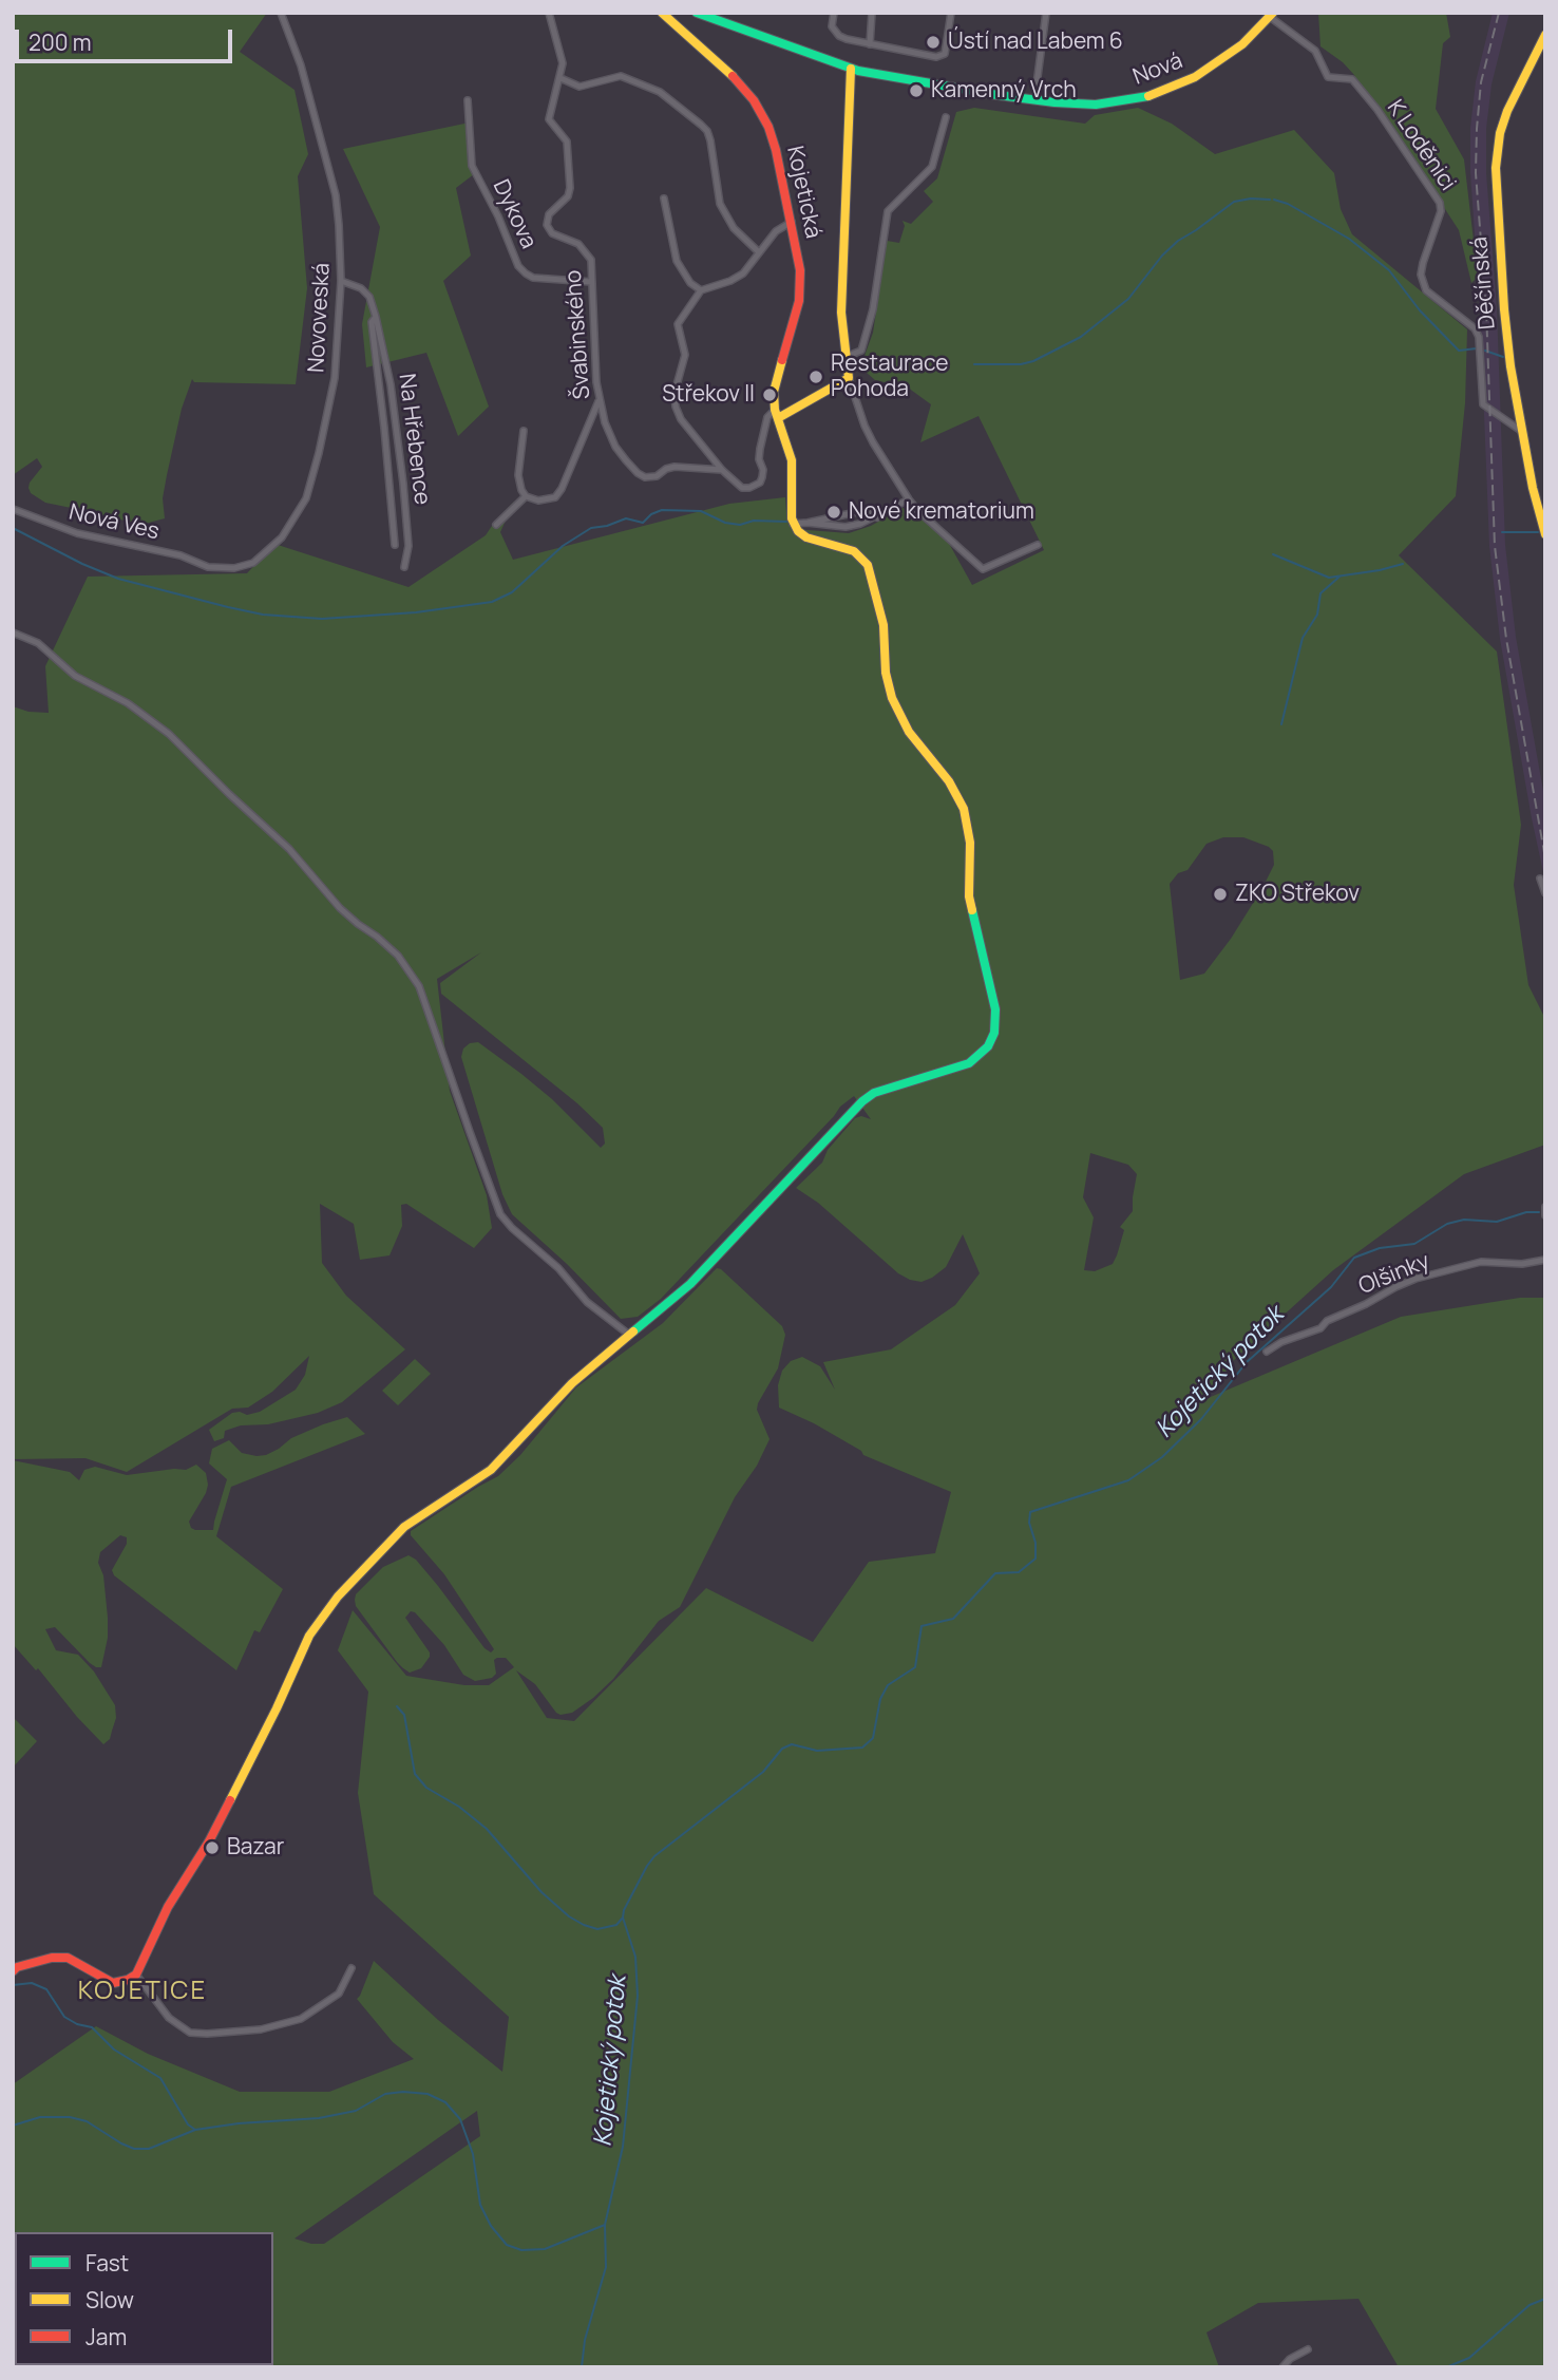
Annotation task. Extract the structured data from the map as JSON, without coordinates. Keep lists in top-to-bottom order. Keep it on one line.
{"streets":{"street":["Nová","K Loděnici","Kojetická","Dykova","Děčínská","Novoveská","Švabinského","Na Hřebence","Nová Ves","Olšinky"]},"crossings":[["Nová","K Loděnici"],["K Loděnici","Děčínská"],["Kojetická","Švabinského"],["Dykova","Švabinského"],["Novoveská","Na Hřebence"],["Novoveská","Nová Ves"]],"districts":["KOJETICE"],"water":["Kojetický potok"],"places":["Ústí nad Labem 6","Kamenný Vrch","Restaurace Pohoda","Střekov II","Nové krematorium","ZKO Střekov","Bazar"],"legend":["Fast","Slow","Jam"],"scale_bar":"200 m"}
